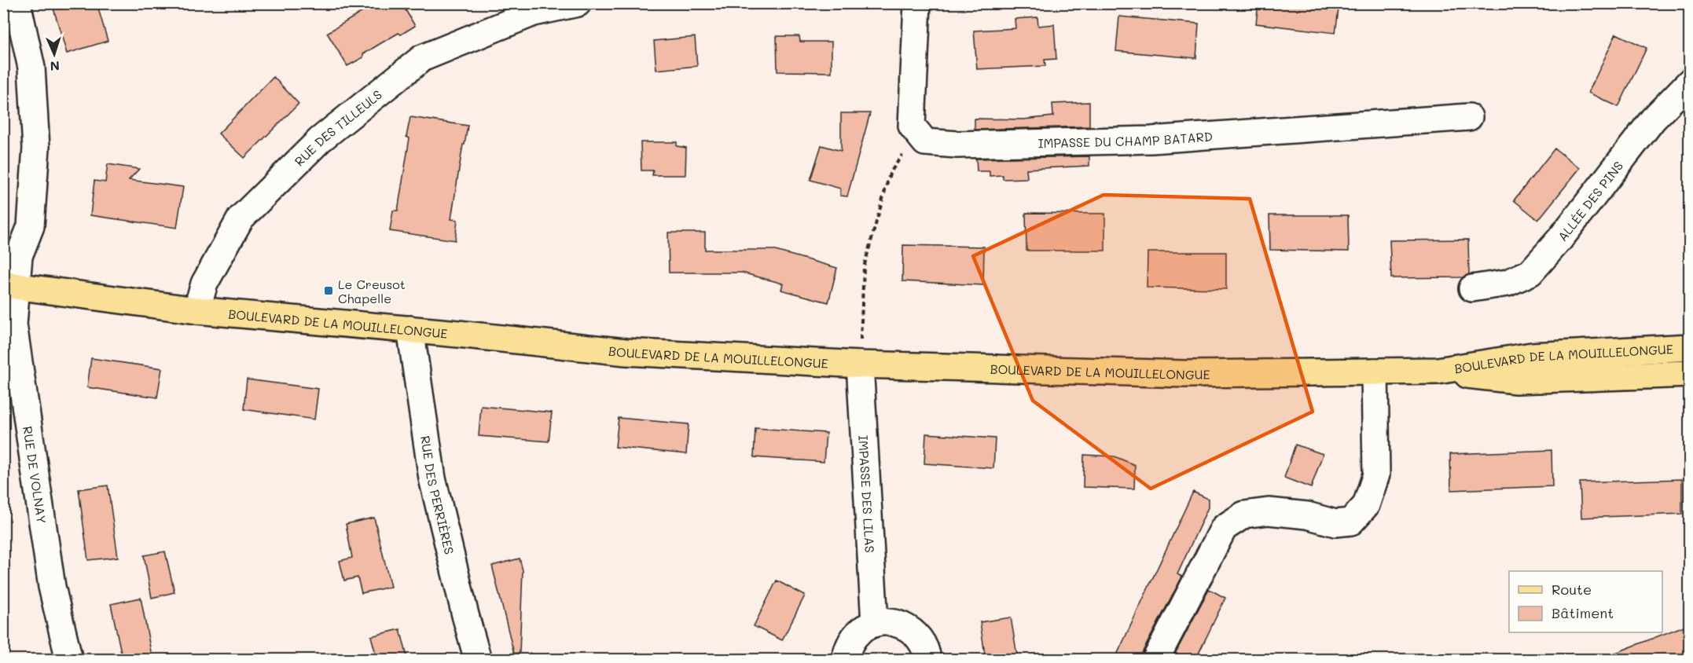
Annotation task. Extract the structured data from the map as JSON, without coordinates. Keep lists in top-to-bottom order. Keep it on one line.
{"streets":{"main road":["BOULEVARD DE LA MOUILLELONGUE"],"street":["RUE DES TILLEULS","IMPASSE DU CHAMP BATARD","ALLÉE DES PINS","RUE DE VOLNAY","IMPASSE DES LILAS","RUE DES PERRIÈRES"]},"crossings":[["RUE DES TILLEULS","BOULEVARD DE LA MOUILLELONGUE"],["BOULEVARD DE LA MOUILLELONGUE","RUE DE VOLNAY"],["BOULEVARD DE LA MOUILLELONGUE","IMPASSE DES LILAS"],["BOULEVARD DE LA MOUILLELONGUE","RUE DES PERRIÈRES"]],"places":{"transit":["Le Creusot Chapelle"]},"legend":["Route","Bâtiment"],"north":"bottom"}
